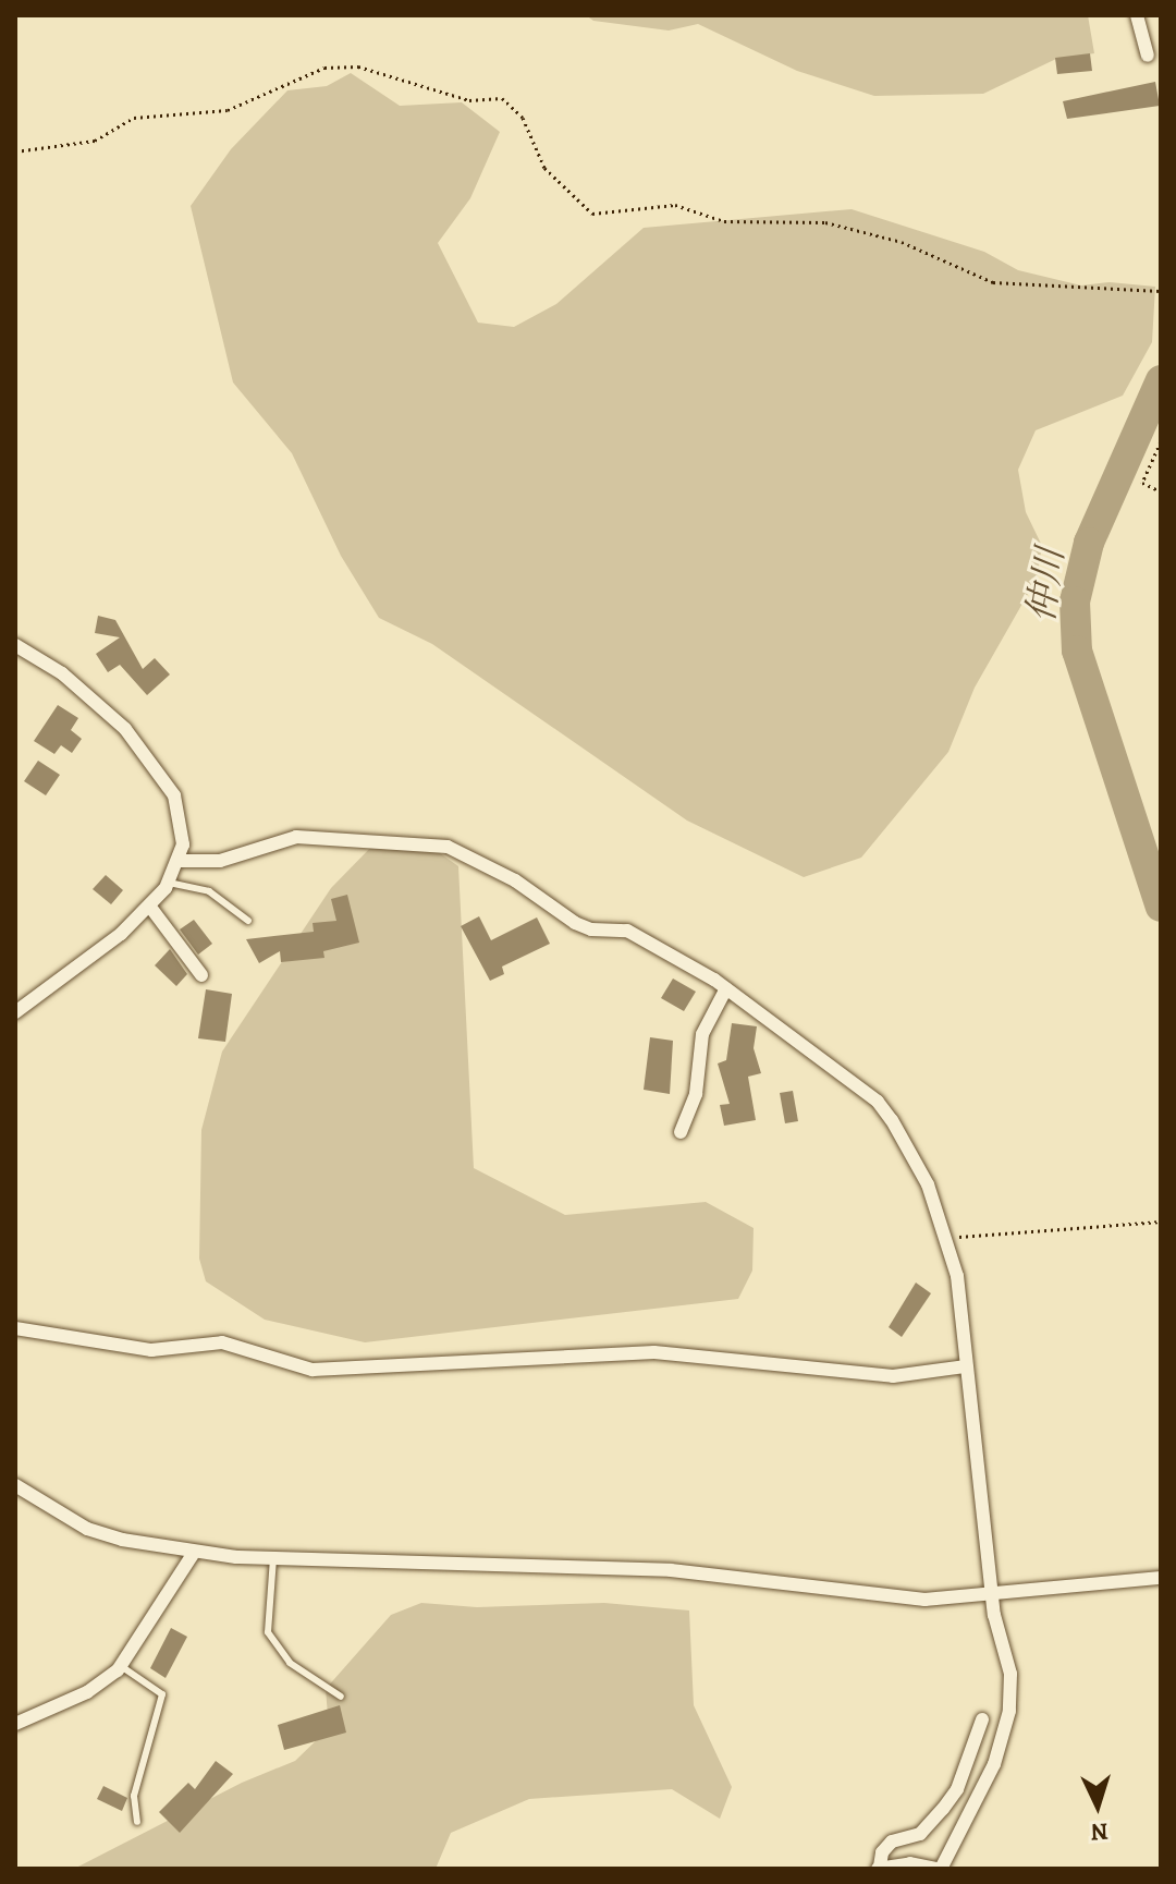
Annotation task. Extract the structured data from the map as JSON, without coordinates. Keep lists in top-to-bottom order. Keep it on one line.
{"water":["仲川"],"north":"bottom"}
